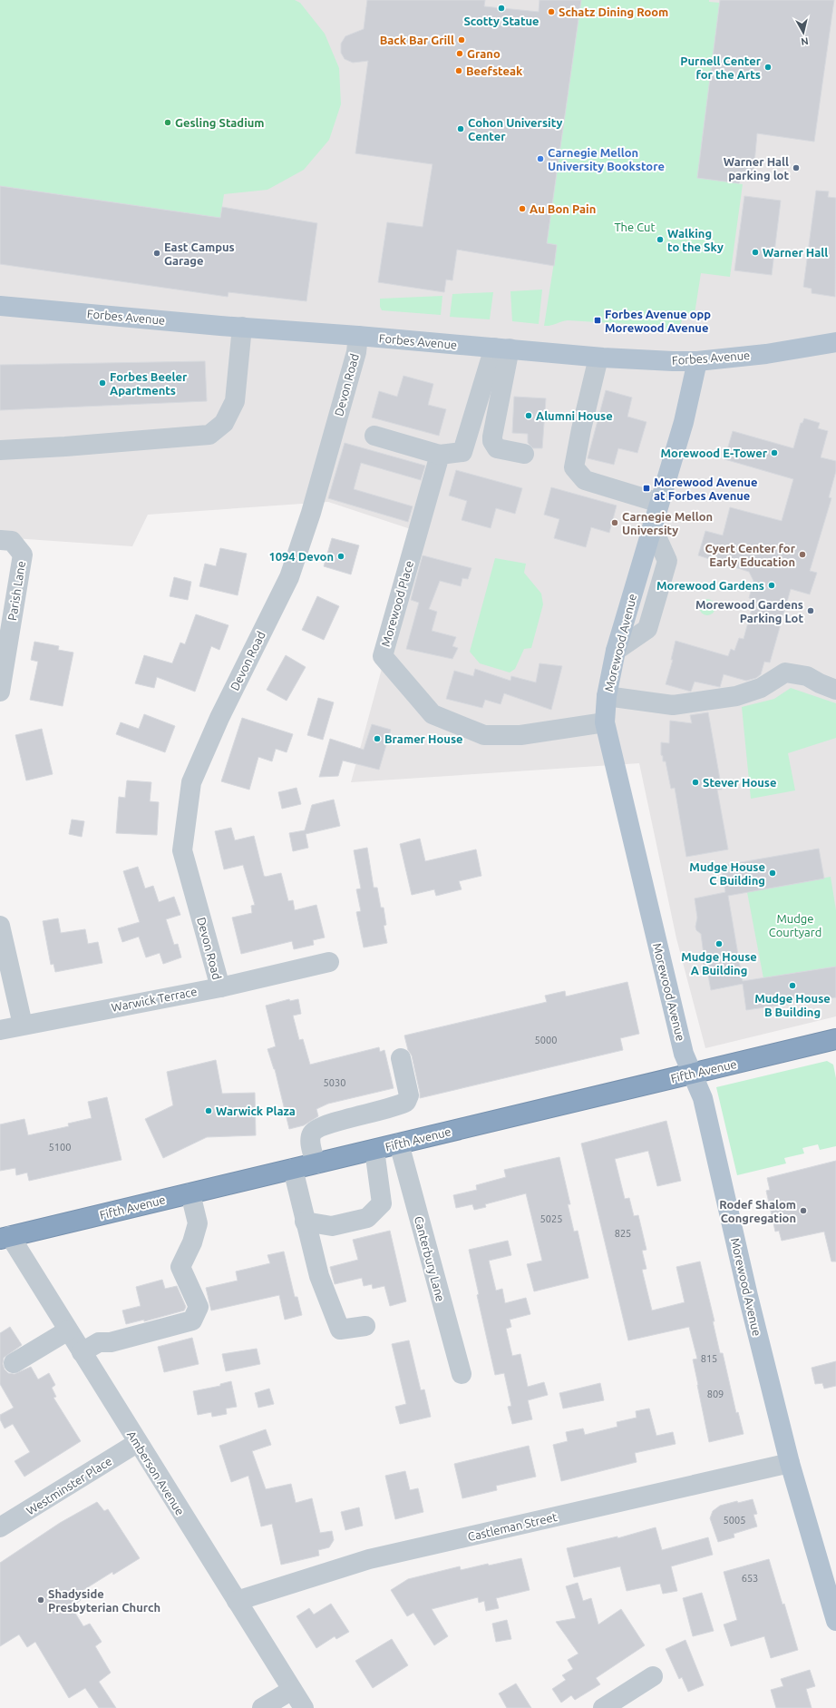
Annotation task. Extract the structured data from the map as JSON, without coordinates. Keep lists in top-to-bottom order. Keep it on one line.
{"streets":{"highway":["Fifth Avenue"],"main road":["Forbes Avenue","Morewood Avenue"],"street":["Devon Road","Parish Lane","Morewood Place","Warwick Terrace","Canterbury Lane","Amberson Avenue","Westminster Place","Castleman Street"]},"crossings":[["Forbes Avenue","Devon Road"],["Forbes Avenue","Morewood Avenue"],["Devon Road","Warwick Terrace"],["Morewood Place","Morewood Avenue"],["Morewood Avenue","Fifth Avenue"],["Morewood Avenue","Castleman Street"],["Fifth Avenue","Canterbury Lane"],["Fifth Avenue","Amberson Avenue"],["Amberson Avenue","Westminster Place"],["Amberson Avenue","Castleman Street"]],"parks":["The Cut","Mudge Courtyard"],"places":{"other":["Scotty Statue","Schatz Dining Room","Back Bar Grill","Grano","Purnell Center for the Arts","Beefsteak","Gesling Stadium","Cohon University Center","Carnegie Mellon University Bookstore","Warner Hall parking lot","Au Bon Pain","Walking to the Sky","Warner Hall","East Campus Garage","Forbes Beeler Apartments","Alumni House","Morewood E-Tower","Carnegie Mellon University","Cyert Center for Early Education","1094 Devon","Morewood Gardens","Morewood Gardens Parking Lot","Bramer House","Stever House","Mudge House C Building","Mudge House A Building","Mudge House B Building","Warwick Plaza","Rodef Shalom Congregation","Shadyside Presbyterian Church"],"transit":["Forbes Avenue opp Morewood Avenue","Morewood Avenue at Forbes Avenue"]},"house_numbers":["5000","5030","5100","5025","825","815","809","5005","653"],"north":"bottom"}
